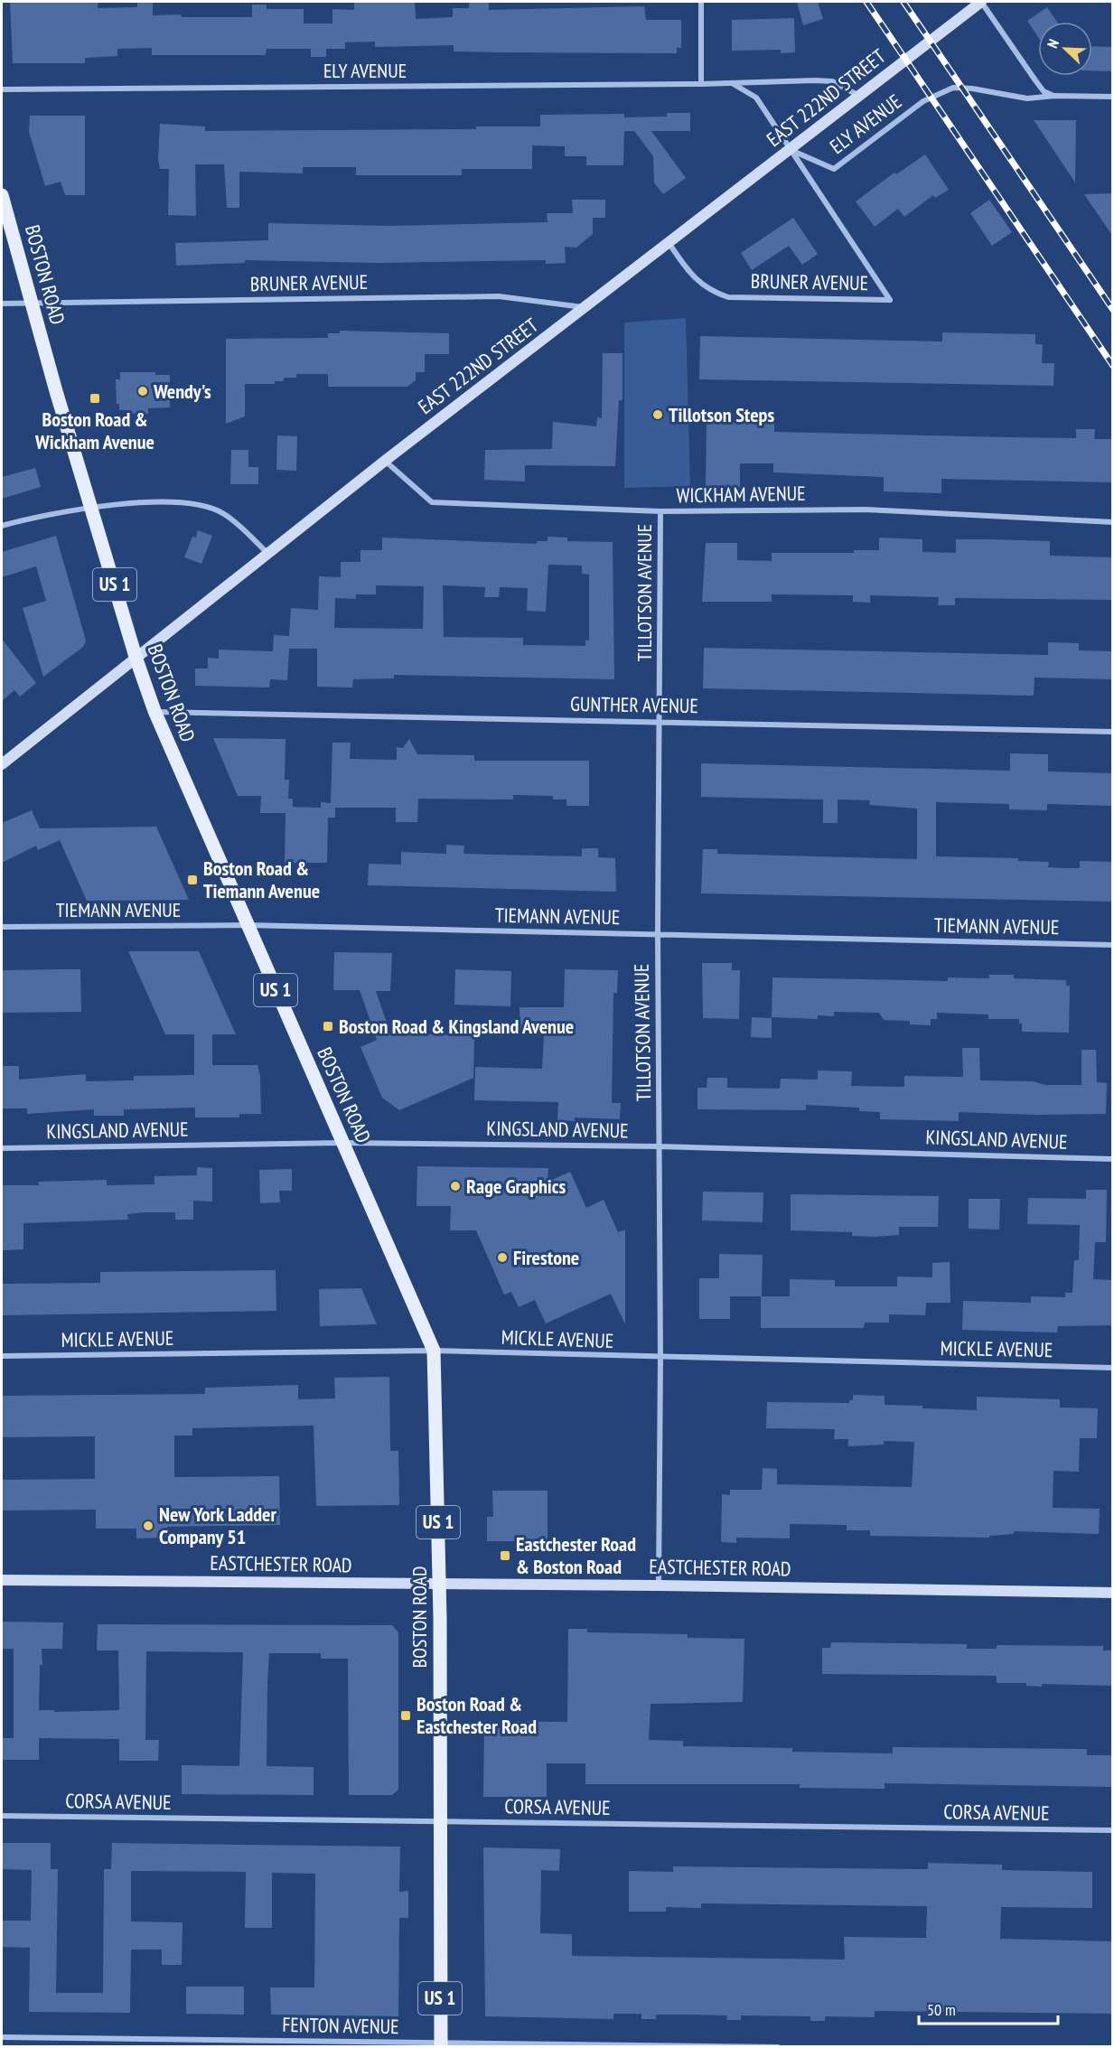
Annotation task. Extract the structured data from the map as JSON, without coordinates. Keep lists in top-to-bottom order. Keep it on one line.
{"streets":{"main road":["BOSTON ROAD","US 1"],"street":["ELY AVENUE","EAST 222ND STREET","BRUNER AVENUE","WICKHAM AVENUE","TILLOTSON AVENUE","GUNTHER AVENUE","TIEMANN AVENUE","KINGSLAND AVENUE","MICKLE AVENUE","EASTCHESTER ROAD","CORSA AVENUE","FENTON AVENUE"]},"crossings":[["ELY AVENUE","EAST 222ND STREET"],["ELY AVENUE","BRUNER AVENUE"],["EAST 222ND STREET","BOSTON ROAD"],["EAST 222ND STREET","BRUNER AVENUE"],["EAST 222ND STREET","WICKHAM AVENUE"],["BOSTON ROAD","BRUNER AVENUE"],["BOSTON ROAD","GUNTHER AVENUE"],["BOSTON ROAD","TIEMANN AVENUE"],["BOSTON ROAD","KINGSLAND AVENUE"],["BOSTON ROAD","MICKLE AVENUE"],["BOSTON ROAD","EASTCHESTER ROAD"],["BOSTON ROAD","CORSA AVENUE"],["BOSTON ROAD","FENTON AVENUE"],["WICKHAM AVENUE","TILLOTSON AVENUE"],["TILLOTSON AVENUE","GUNTHER AVENUE"],["TILLOTSON AVENUE","TIEMANN AVENUE"],["TILLOTSON AVENUE","KINGSLAND AVENUE"],["TILLOTSON AVENUE","MICKLE AVENUE"],["TILLOTSON AVENUE","EASTCHESTER ROAD"]],"places":{"other":["Wendy's","Tillotson Steps","Rage Graphics","Firestone","New York Ladder Company 51"],"transit":["Boston Road & Wickham Avenue","Boston Road & Tiemann Avenue","Boston Road & Kingsland Avenue","Eastchester Road & Boston Road","Boston Road & Eastchester Road"]},"scale_bar":"50 m","north":"top left"}
